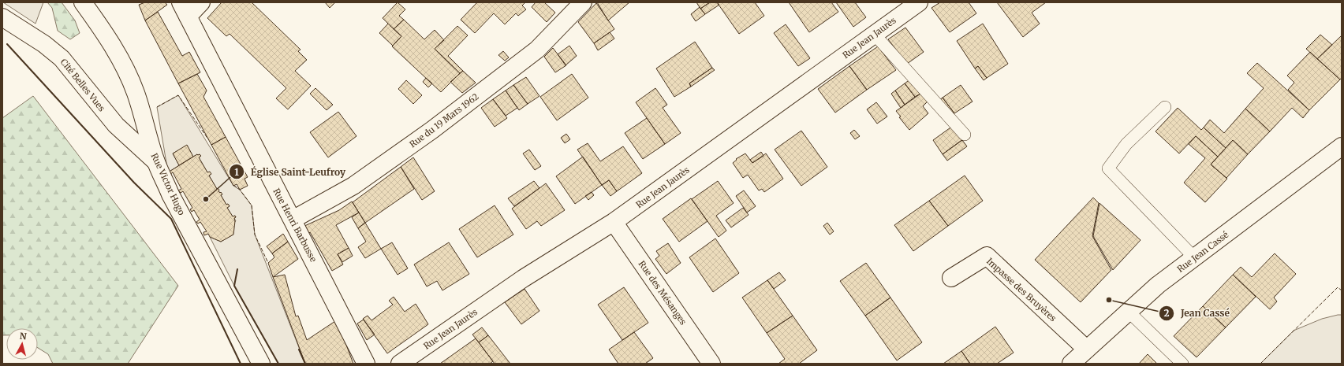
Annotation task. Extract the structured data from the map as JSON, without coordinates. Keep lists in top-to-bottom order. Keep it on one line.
{"streets":{"street":["Rue Jean Jaurès","Cité Belles Vues","Rue du 19 Mars 1962","Rue Victor Hugo","Rue Henri Barbusse","Rue Jean Cassé","Impasse des Bruyères","Rue des Mésanges"]},"crossings":[["Rue Jean Jaurès","Rue des Mésanges"],["Cité Belles Vues","Rue Victor Hugo"],["Rue du 19 Mars 1962","Rue Henri Barbusse"],["Rue Jean Cassé","Impasse des Bruyères"]],"places":["Église Saint-Leufroy","Jean Cassé"],"north":"top"}
